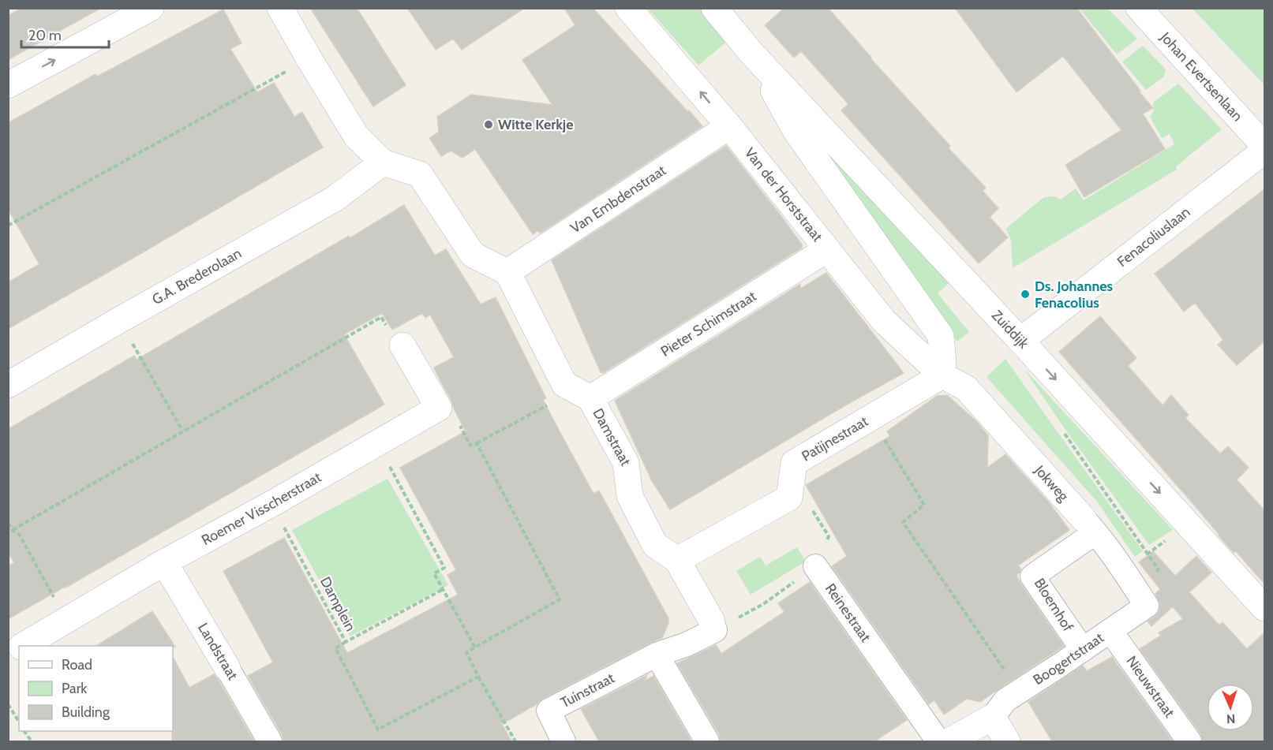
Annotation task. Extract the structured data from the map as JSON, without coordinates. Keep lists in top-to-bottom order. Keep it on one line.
{"streets":{"street":["Johan Evertsenlaan","Van der Horststraat","Van Embdenstraat","Fenacoliuslaan","G.A. Brederolaan","Pieter Schimstraat","Zuiddijk","Damstraat","Patijnestraat","Jokweg","Roemer Visscherstraat","Bloemhof","Reinestraat","Landstraat","Boogertstraat","Nieuwstraat","Tuinstraat"],"path":["Damplein"]},"crossings":[["Van der Horststraat","Van Embdenstraat"],["Van der Horststraat","Pieter Schimstraat"],["Van der Horststraat","Zuiddijk"],["Van der Horststraat","Patijnestraat"],["Van der Horststraat","Jokweg"],["Van Embdenstraat","Damstraat"],["Fenacoliuslaan","Zuiddijk"],["Pieter Schimstraat","Damstraat"],["Zuiddijk","Patijnestraat"],["Zuiddijk","Jokweg"],["Damstraat","Patijnestraat"],["Patijnestraat","Jokweg"],["Jokweg","Bloemhof"],["Jokweg","Boogertstraat"],["Roemer Visscherstraat","Damplein"],["Roemer Visscherstraat","Landstraat"],["Bloemhof","Boogertstraat"],["Boogertstraat","Nieuwstraat"]],"places":["Witte Kerkje","Ds. Johannes Fenacolius"],"legend":["Road","Park","Building"],"scale_bar":"20 m","north":"bottom"}
